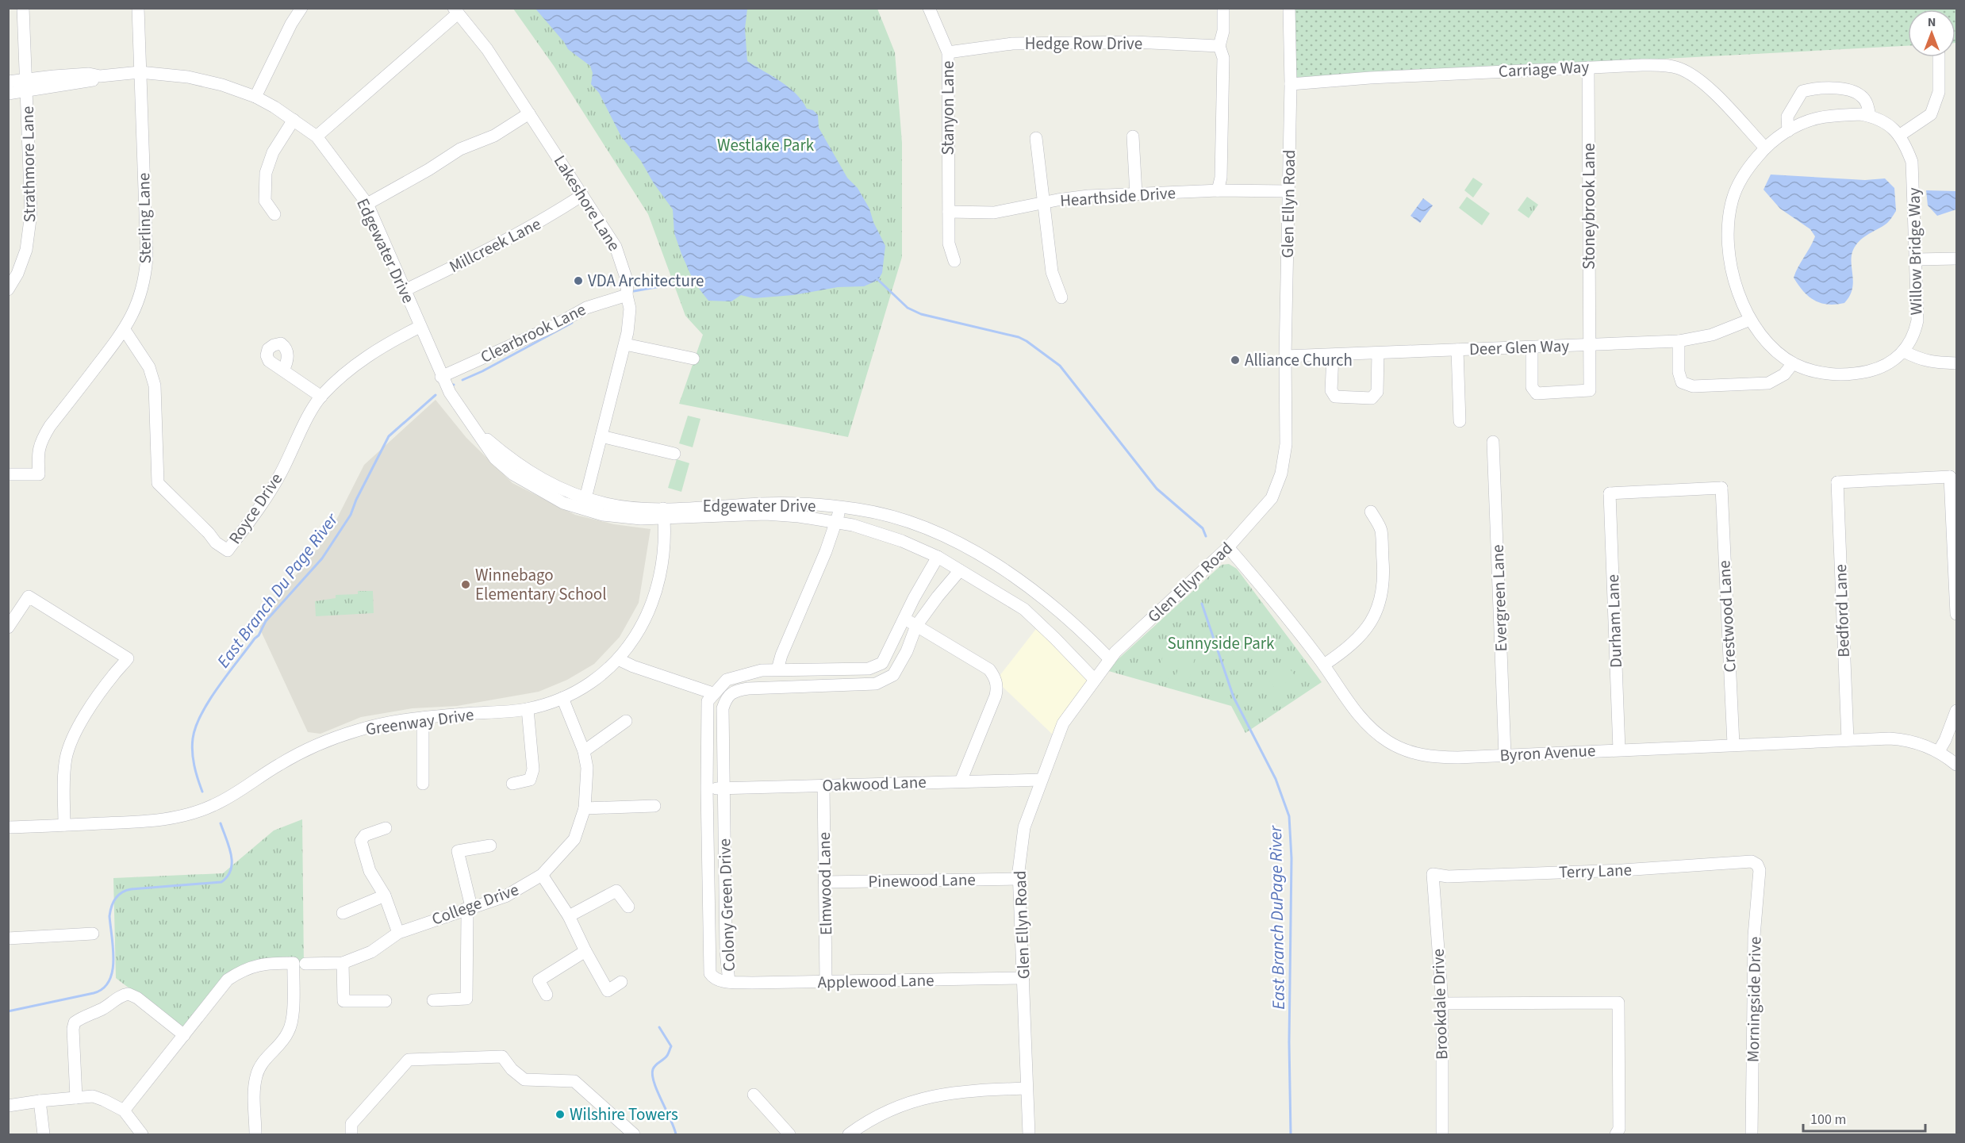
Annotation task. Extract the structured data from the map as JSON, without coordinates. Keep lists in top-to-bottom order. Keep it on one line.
{"streets":{"street":["Hedge Row Drive","Carriage Way","Stanyon Lane","Strathmore Lane","Hearthside Drive","Lakeshore Lane","Glen Ellyn Road","Stoneybrook Lane","Sterling Lane","Millcreek Lane","Edgewater Drive","Willow Bridge Way","Clearbrook Lane","Deer Glen Way","Royce Drive","Evergreen Lane","Bedford Lane","Crestwood Lane","Durham Lane","Greenway Drive","Byron Avenue","Oakwood Lane","Terry Lane","Pinewood Lane","Elmwood Lane","College Drive","Colony Green Drive","Applewood Lane","Morningside Drive","Brookdale Drive"]},"crossings":[["Hedge Row Drive","Stanyon Lane"],["Carriage Way","Glen Ellyn Road"],["Carriage Way","Stoneybrook Lane"],["Carriage Way","Willow Bridge Way"],["Stanyon Lane","Hearthside Drive"],["Strathmore Lane","Edgewater Drive"],["Hearthside Drive","Glen Ellyn Road"],["Lakeshore Lane","Millcreek Lane"],["Lakeshore Lane","Edgewater Drive"],["Lakeshore Lane","Clearbrook Lane"],["Glen Ellyn Road","Edgewater Drive"],["Glen Ellyn Road","Deer Glen Way"],["Glen Ellyn Road","Byron Avenue"],["Glen Ellyn Road","Oakwood Lane"],["Glen Ellyn Road","Pinewood Lane"],["Glen Ellyn Road","Applewood Lane"],["Stoneybrook Lane","Deer Glen Way"],["Sterling Lane","Edgewater Drive"],["Sterling Lane","Royce Drive"],["Millcreek Lane","Edgewater Drive"],["Edgewater Drive","Clearbrook Lane"],["Edgewater Drive","Royce Drive"],["Edgewater Drive","Greenway Drive"],["Edgewater Drive","Colony Green Drive"],["Willow Bridge Way","Deer Glen Way"],["Evergreen Lane","Byron Avenue"],["Bedford Lane","Byron Avenue"],["Crestwood Lane","Durham Lane"],["Crestwood Lane","Byron Avenue"],["Durham Lane","Byron Avenue"],["Greenway Drive","College Drive"],["Oakwood Lane","Elmwood Lane"],["Oakwood Lane","Colony Green Drive"],["Terry Lane","Morningside Drive"],["Terry Lane","Brookdale Drive"],["Pinewood Lane","Elmwood Lane"],["Elmwood Lane","Applewood Lane"],["Colony Green Drive","Applewood Lane"]],"water":["East Branch Du Page River","East Branch DuPage River"],"parks":["Westlake Park","Sunnyside Park"],"places":["VDA Architecture","Alliance Church","Winnebago Elementary School","Wilshire Towers"],"scale_bar":"100 m","north":"top"}
